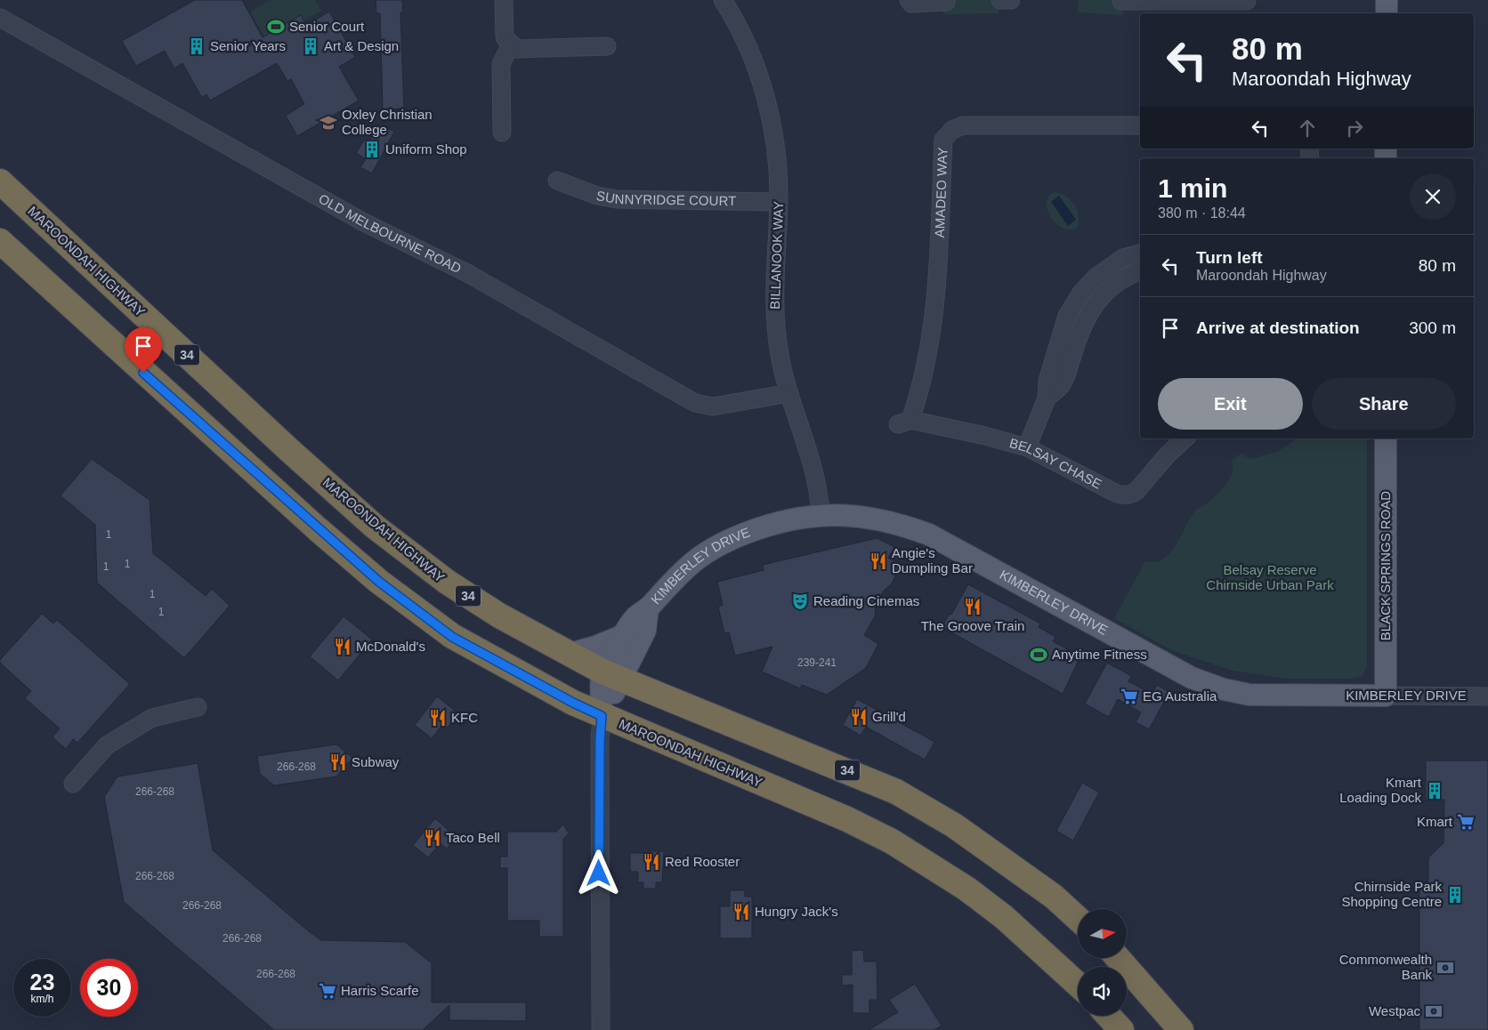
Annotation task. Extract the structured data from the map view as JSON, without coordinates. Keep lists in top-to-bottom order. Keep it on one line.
{"streets":{"highway":["MAROONDAH HIGHWAY","34"],"main road":["BLACK SPRINGS ROAD","KIMBERLEY DRIVE"],"street":["AMADEO WAY","SUNNYRIDGE COURT","OLD MELBOURNE ROAD","BILLANOOK WAY","BELSAY CHASE"]},"crossings":[["AMADEO WAY","BELSAY CHASE"],["SUNNYRIDGE COURT","BILLANOOK WAY"],["OLD MELBOURNE ROAD","BILLANOOK WAY"],["BILLANOOK WAY","KIMBERLEY DRIVE"],["MAROONDAH HIGHWAY","KIMBERLEY DRIVE"],["BLACK SPRINGS ROAD","KIMBERLEY DRIVE"]],"parks":["Belsay Reserve Chirnside Urban Park"],"places":{"sports":["Senior Court","Anytime Fitness"],"building":["Senior Years","Art & Design","Uniform Shop","Kmart Loading Dock","Chirnside Park Shopping Centre"],"school or university":["Oxley Christian College"],"restaurant":["Angie's Dumpling Bar","The Groove Train","McDonald's","Grill'd","KFC","Subway","Taco Bell","Red Rooster","Hungry Jack's"],"theatre":["Reading Cinemas"],"supermarket":["EG Australia","Kmart","Harris Scarfe"],"bank":["Commonwealth Bank","Westpac"]},"house_numbers":["1","1","1","1","1","239-241","266-268","266-268","266-268","266-268","266-268","266-268"],"north":"right","page":{"turn":["80 m","Maroondah Highway"],"heading":["1 min","380 m · 18:44"],"list":[{"name":"Turn left","note":"Maroondah Highway","value":"80 m"},{"name":"Arrive at destination","value":"300 m"}],"buttons":["Exit","Share"],"speed":"23 km/h","limit":"30"}}
